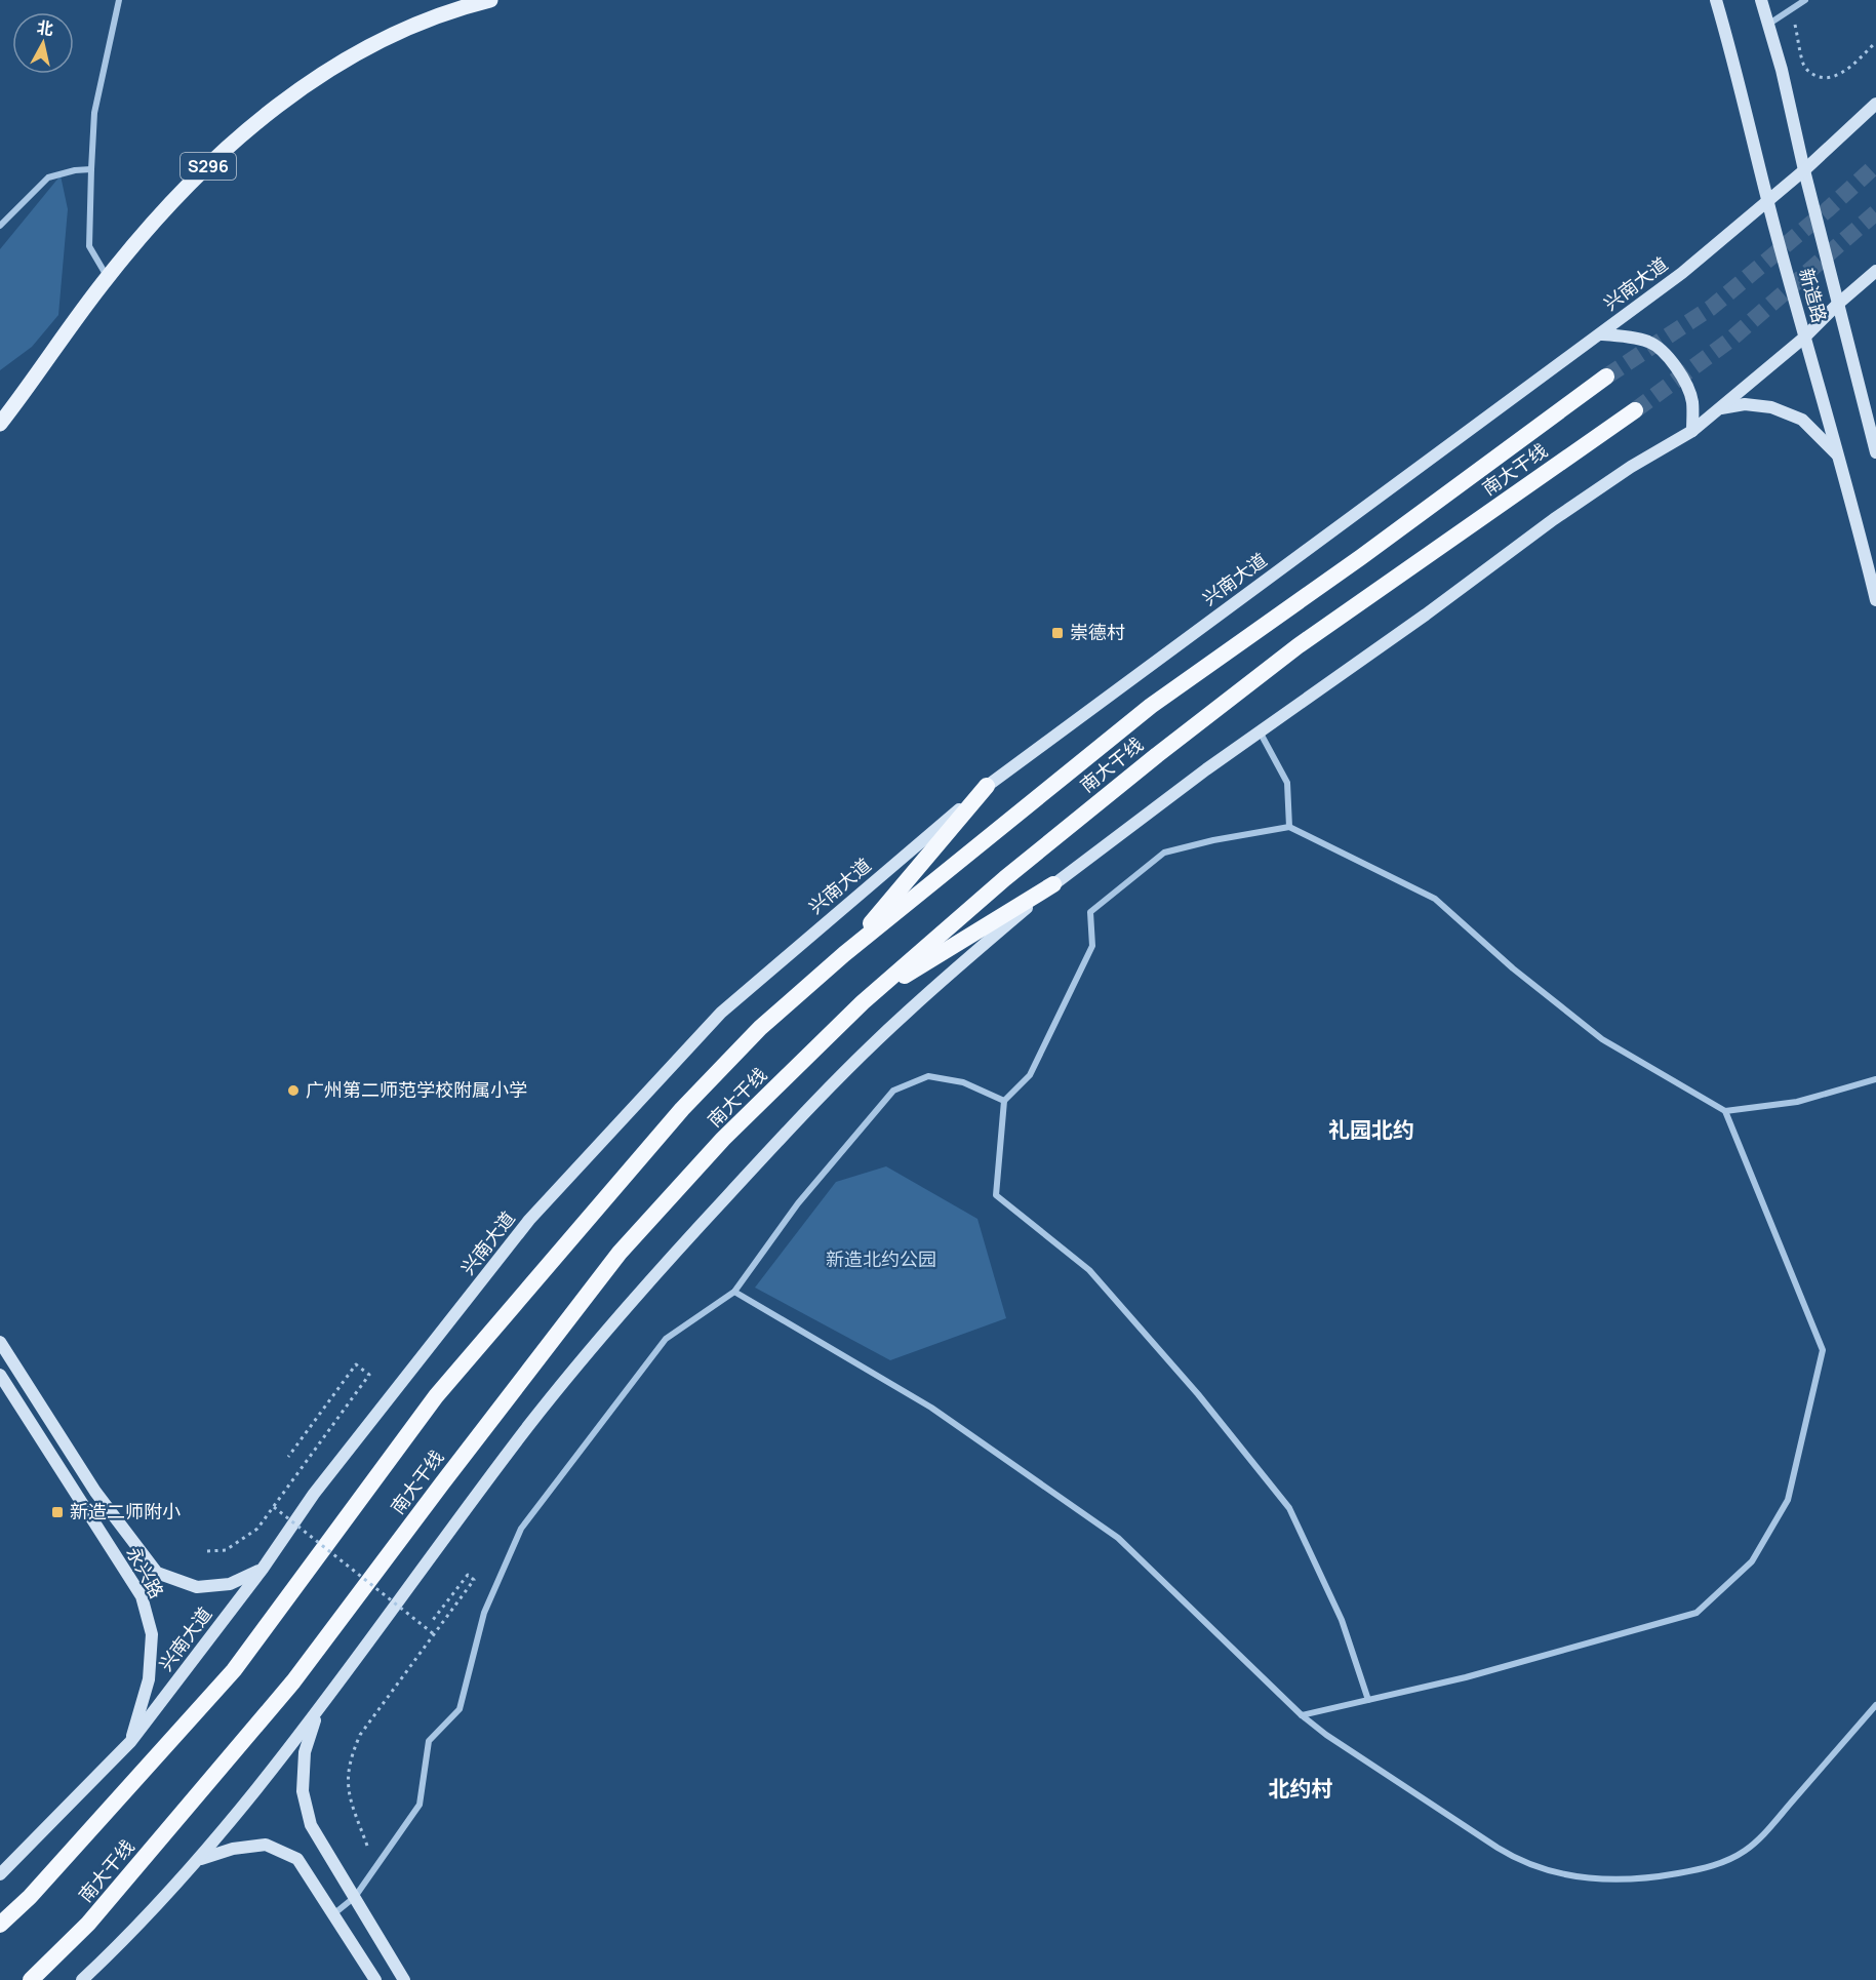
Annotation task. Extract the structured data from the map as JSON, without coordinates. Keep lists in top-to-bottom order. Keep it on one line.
{"streets":{"highway":["南大干线"],"main road":["S296","兴南大道","新造路","永兴路"]},"crossings":[["兴南大道","新造路"],["兴南大道","永兴路"]],"districts":["礼园北约","北约村"],"parks":["新造北约公园"],"places":{"transit":["崇德村","新造二师附小"],"other":["广州第二师范学校附属小学"]},"north":"top"}
